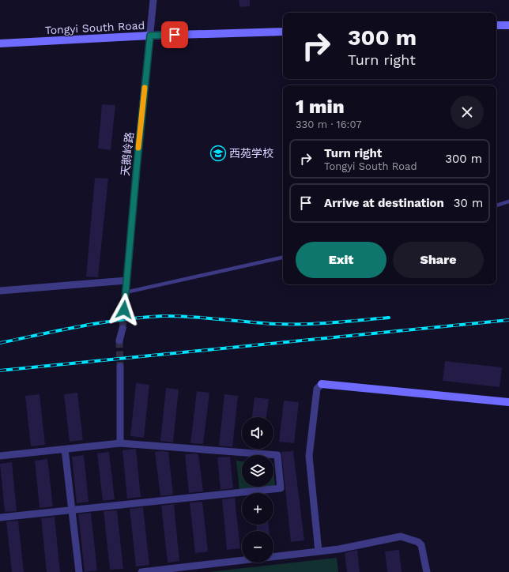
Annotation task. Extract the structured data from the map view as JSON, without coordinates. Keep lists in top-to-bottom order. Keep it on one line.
{"streets":{"street":["Tongyi South Road","天鹅岭路"]},"crossings":[["Tongyi South Road","天鹅岭路"]],"places":{"school or university":["西苑学校"]},"page":{"turn":["300 m","Turn right"],"heading":["1 min","330 m · 16:07"],"list":[{"name":"Turn right","note":"Tongyi South Road","value":"300 m"},{"name":"Arrive at destination","value":"30 m"}],"buttons":["Exit","Share"],"map_buttons":["+","−"]}}
